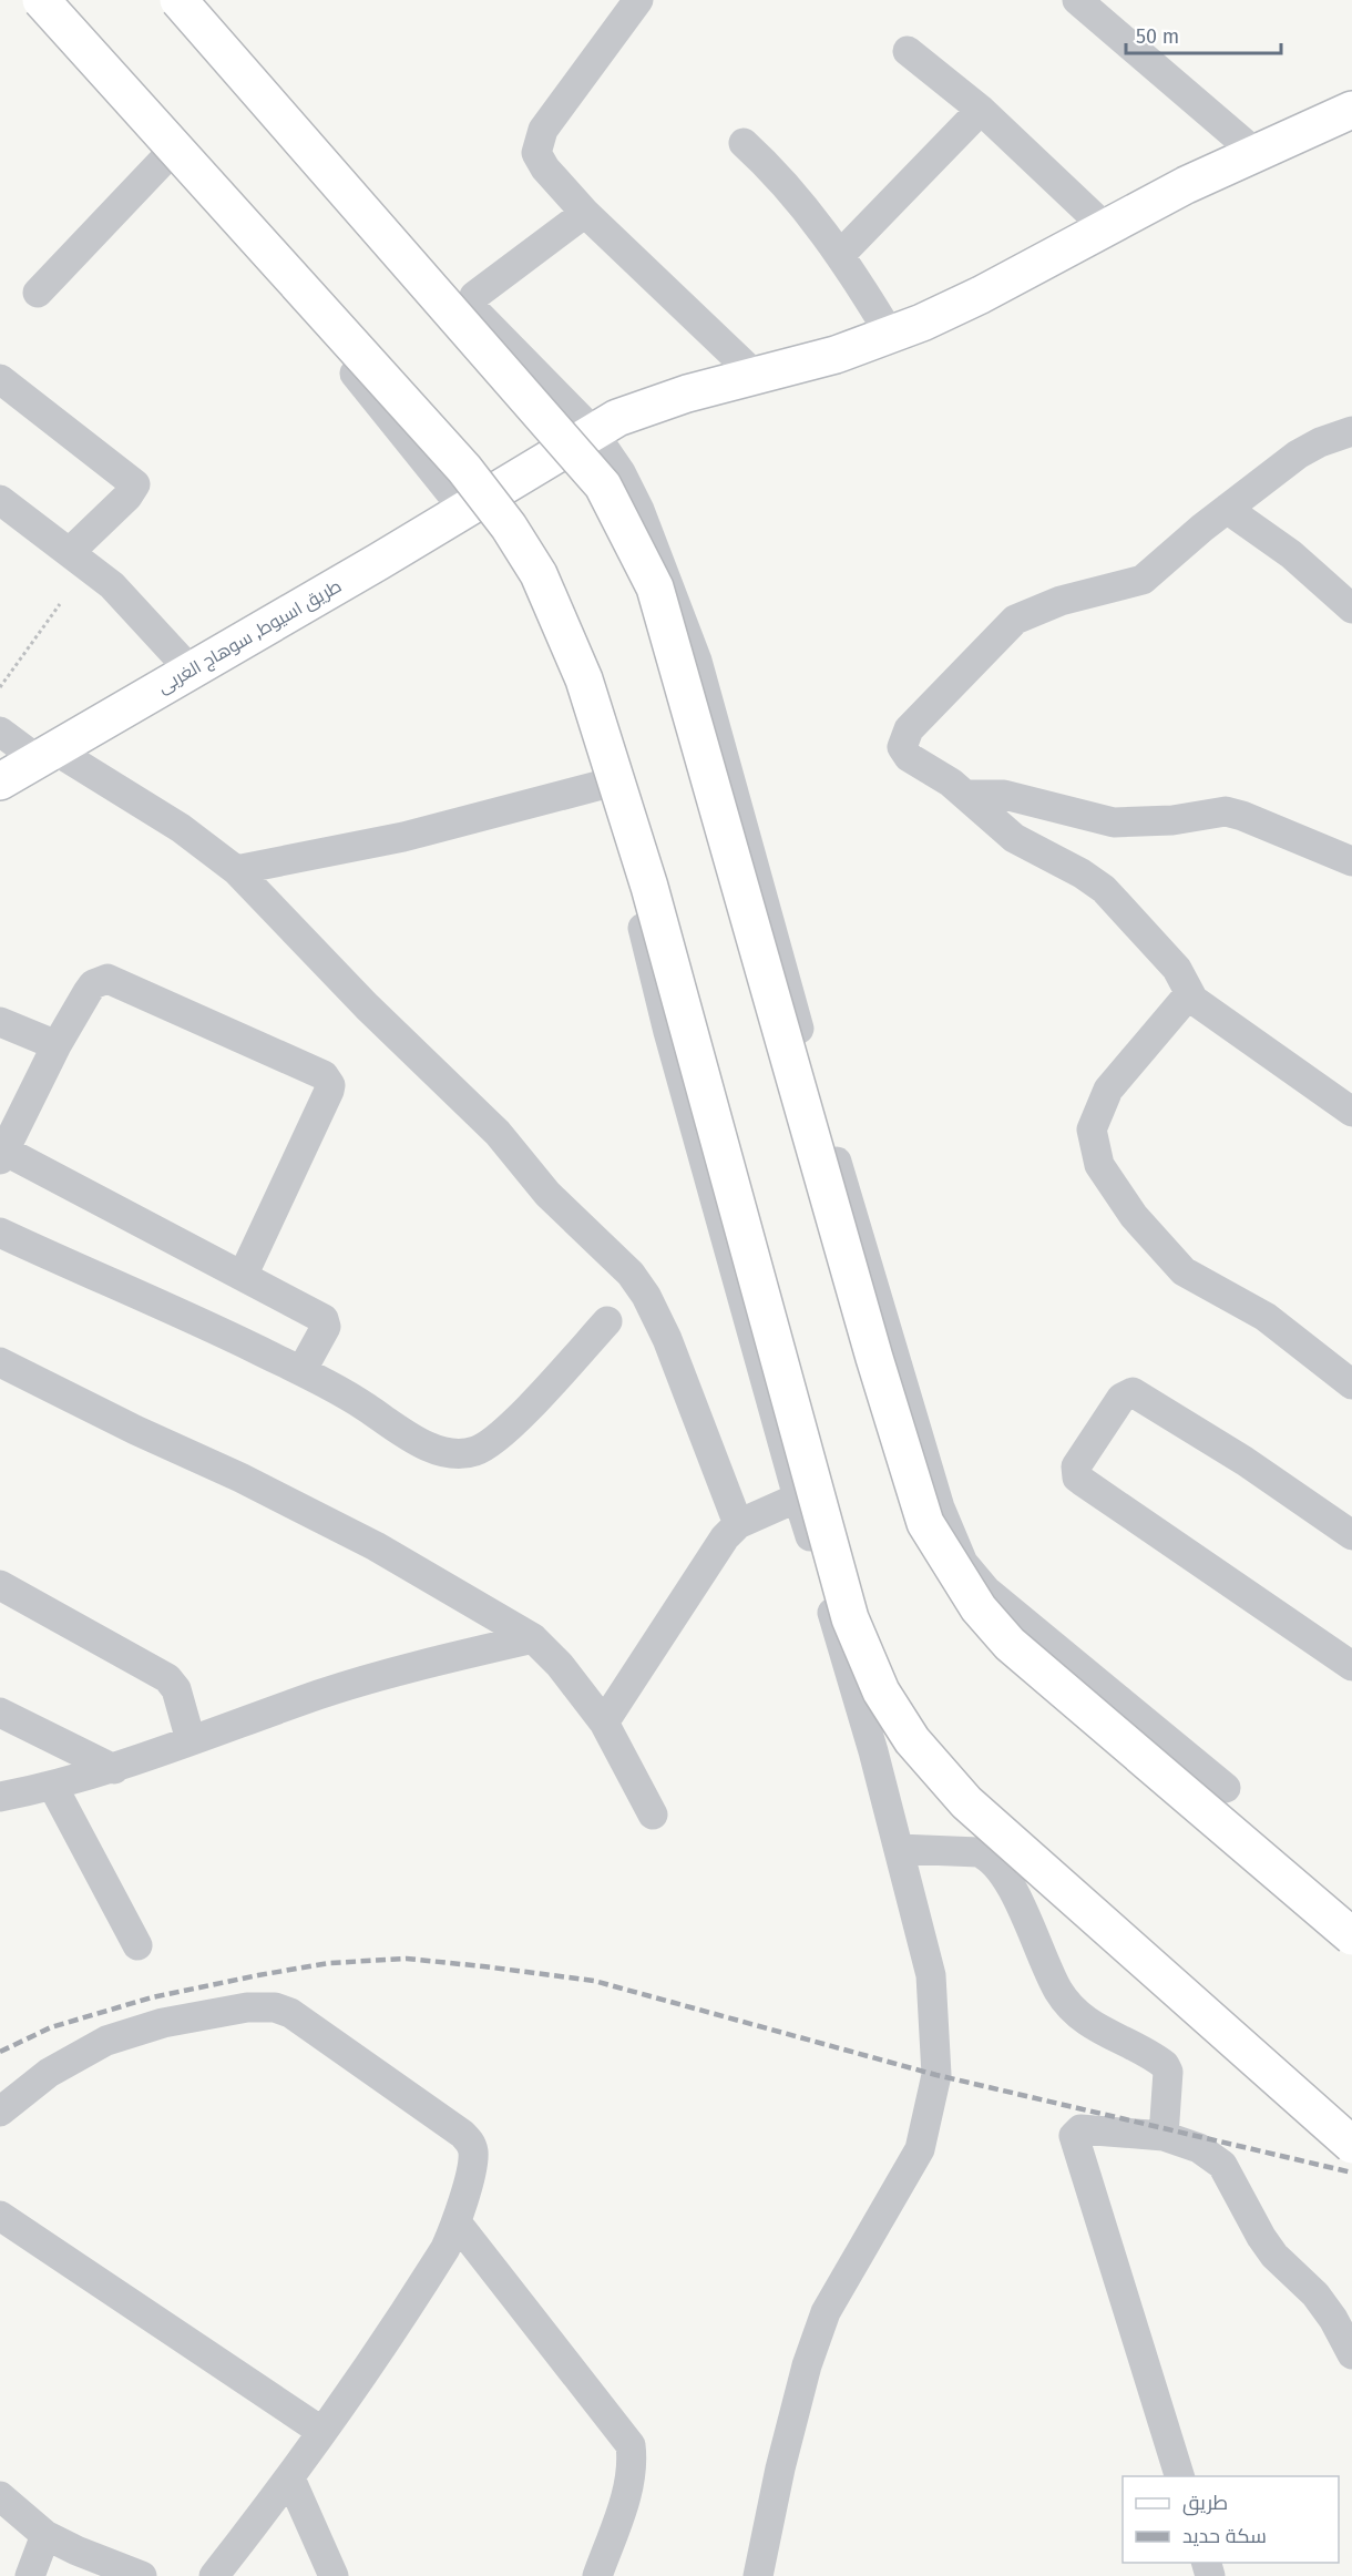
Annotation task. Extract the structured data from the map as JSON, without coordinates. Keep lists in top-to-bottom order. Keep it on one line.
{"streets":{"main road":["طريق اسيوط, سوهاج الغربى"]},"legend":["طريق","سكة حديد"],"scale_bar":"50 m"}
